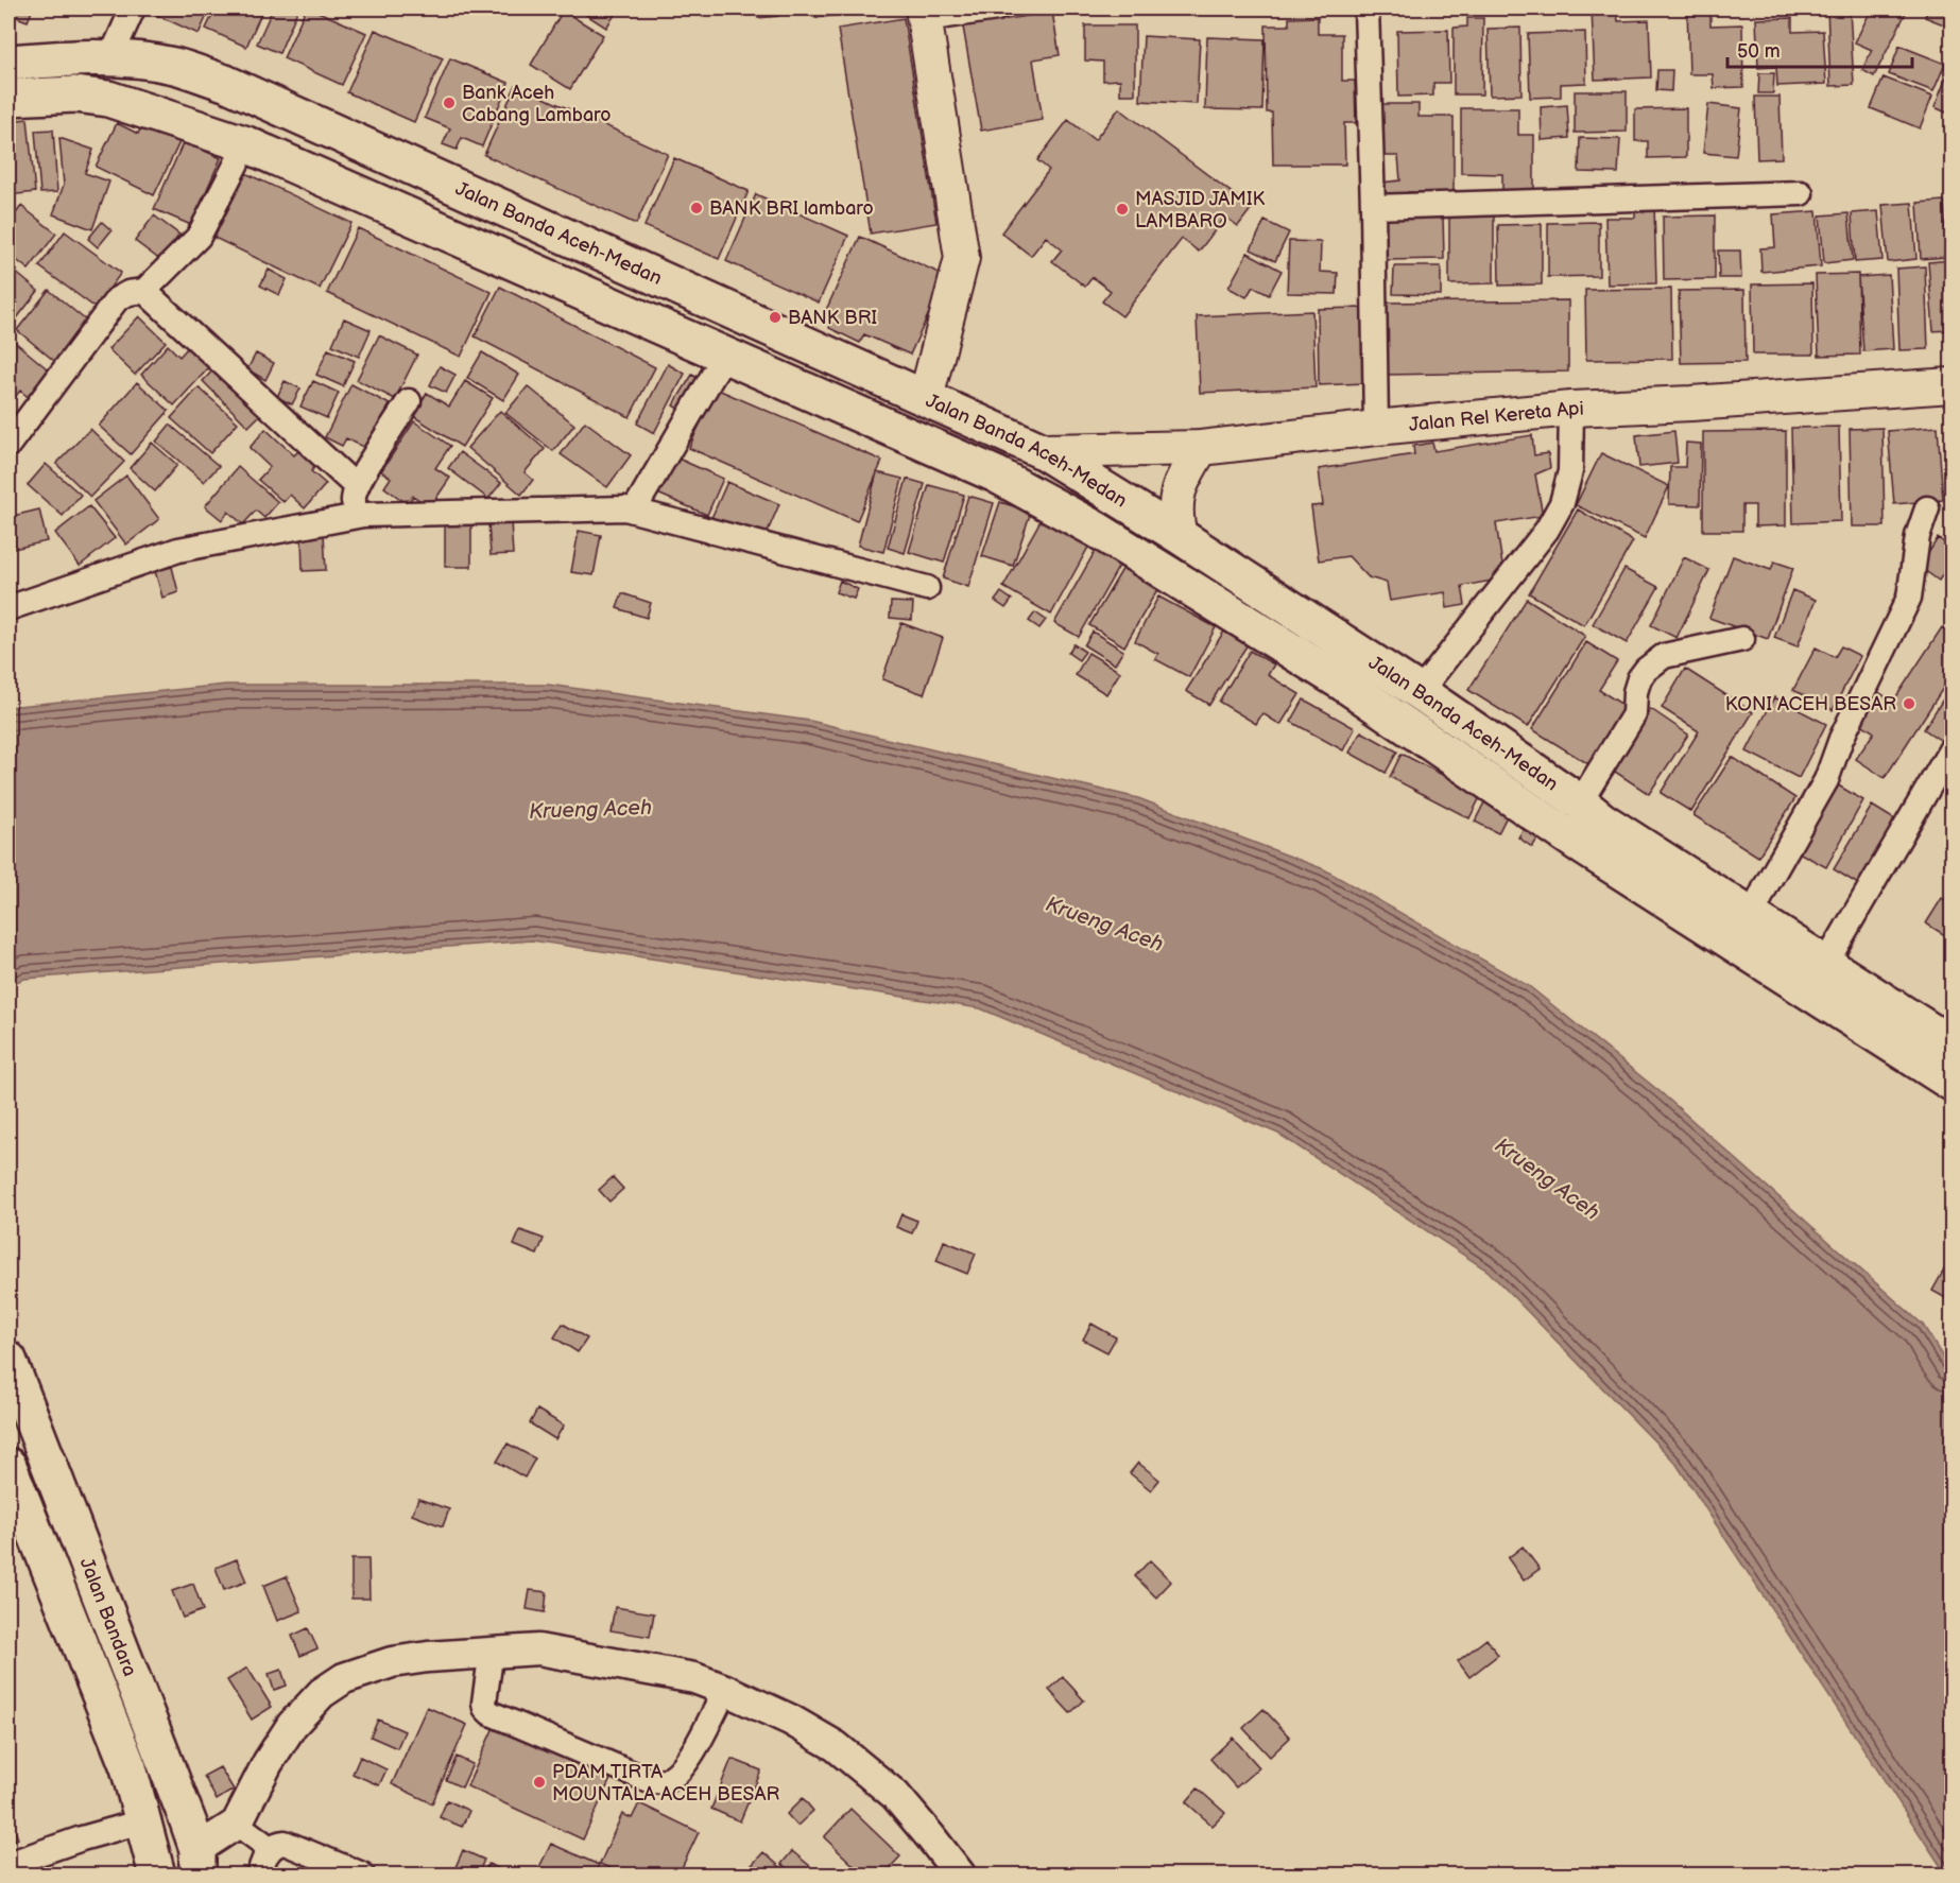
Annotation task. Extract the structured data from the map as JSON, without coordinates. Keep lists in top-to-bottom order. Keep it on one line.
{"streets":{"highway":["Jalan Banda Aceh-Medan","Jalan Bandara"],"main road":["Jalan Rel Kereta Api"]},"crossings":[["Jalan Banda Aceh-Medan","Jalan Rel Kereta Api"]],"water":["Krueng Aceh"],"places":["Bank Aceh Cabang Lambaro","BANK BRI lambaro","MASJID JAMIK LAMBARO","BANK BRI","KONI ACEH BESAR","PDAM TIRTA MOUNTALA ACEH BESAR"],"scale_bar":"50 m"}
